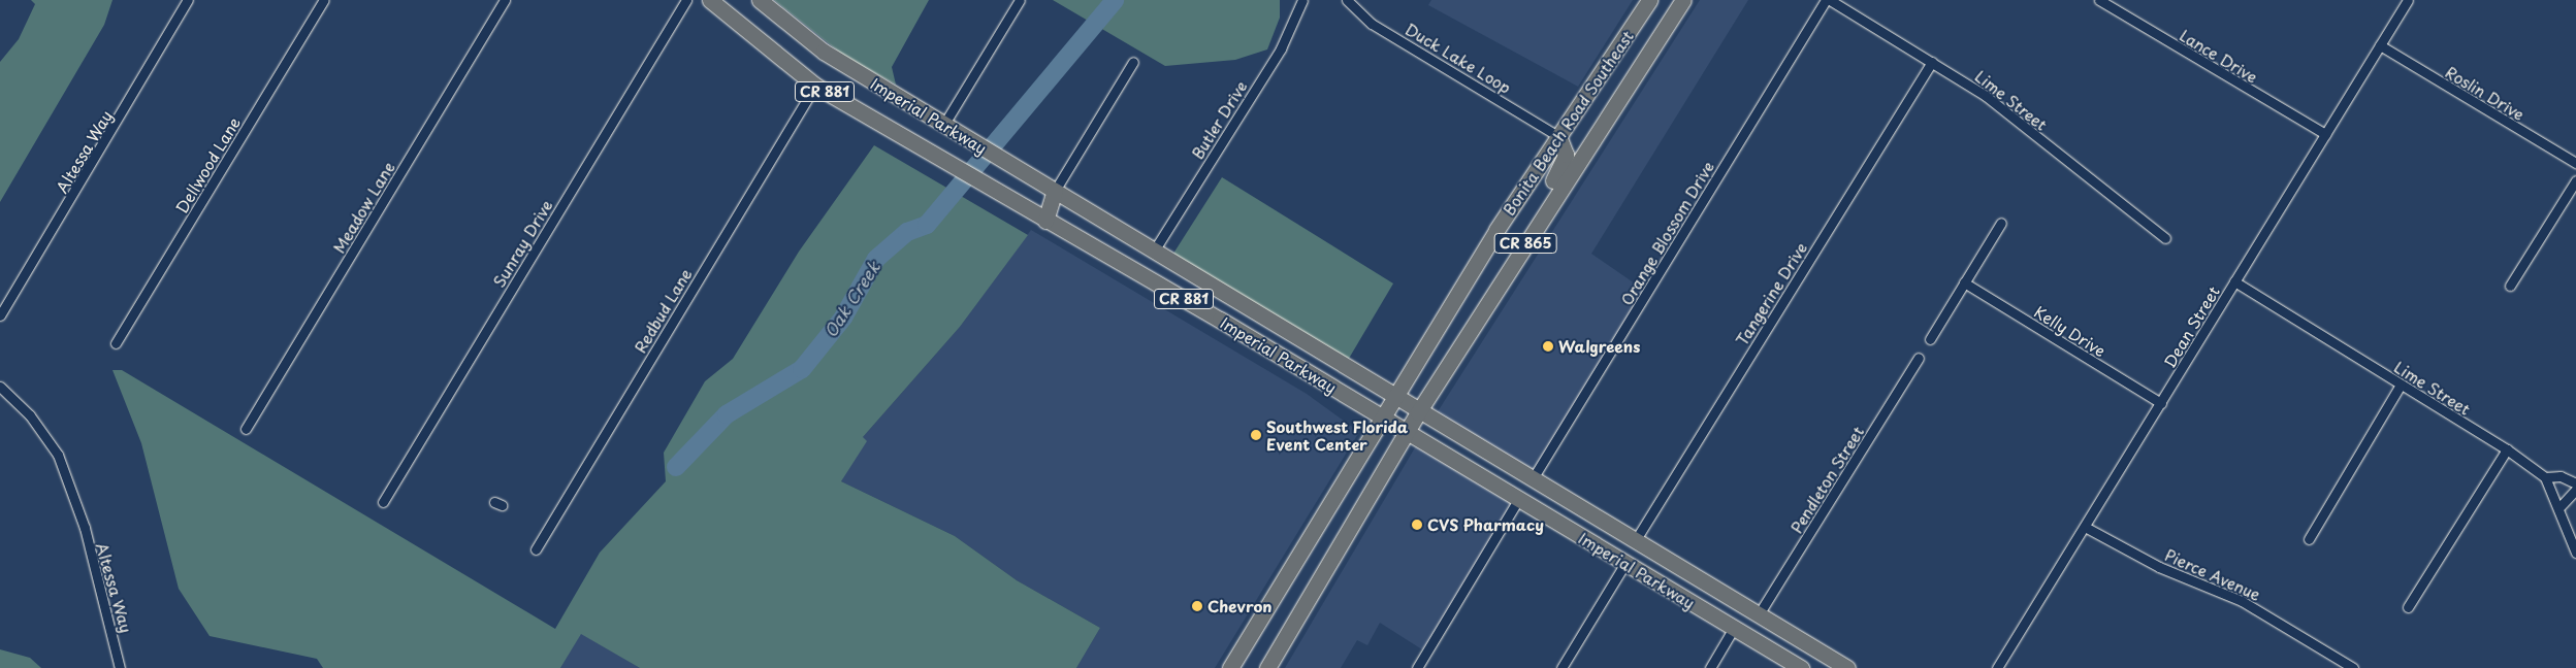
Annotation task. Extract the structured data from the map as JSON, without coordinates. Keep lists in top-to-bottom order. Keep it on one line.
{"streets":{"main road":["CR 881","Imperial Parkway","Bonita Beach Road Southeast","CR 865"],"street":["Lance Drive","Duck Lake Loop","Roslin Drive","Lime Street","Butler Drive","Altessa Way","Dellwood Lane","Meadow Lane","Orange Blossom Drive","Sunray Drive","Tangerine Drive","Redbud Lane","Dean Street","Kelly Drive","Pendleton Street","Pierce Avenue"]},"crossings":[["Lance Drive","Dean Street"],["Duck Lake Loop","Bonita Beach Road Southeast"],["Roslin Drive","Dean Street"],["Lime Street","Orange Blossom Drive"],["Lime Street","Tangerine Drive"],["Lime Street","Dean Street"],["Imperial Parkway","Butler Drive"],["Imperial Parkway","Bonita Beach Road Southeast"],["Imperial Parkway","Orange Blossom Drive"],["Imperial Parkway","Tangerine Drive"],["Imperial Parkway","Redbud Lane"],["Imperial Parkway","Pendleton Street"],["Dean Street","Kelly Drive"],["Dean Street","Pierce Avenue"]],"water":["Oak Creek"],"places":["Walgreens","Southwest Florida Event Center","CVS Pharmacy","Chevron"]}
